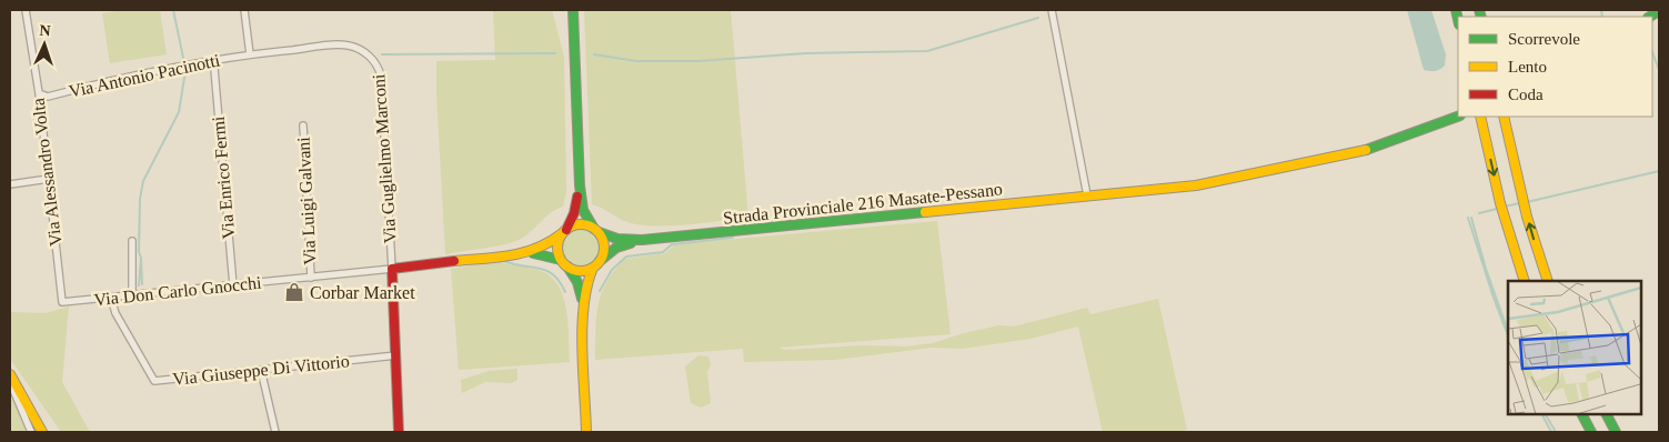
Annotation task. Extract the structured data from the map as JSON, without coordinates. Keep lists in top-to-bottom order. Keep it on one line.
{"streets":{"main road":["Strada Provinciale 216 Masate-Pessano"],"street":["Via Antonio Pacinotti","Via Guglielmo Marconi","Via Alessandro Volta","Via Enrico Fermi","Via Luigi Galvani","Via Don Carlo Gnocchi","Via Giuseppe Di Vittorio"]},"crossings":[["Via Antonio Pacinotti","Via Guglielmo Marconi"],["Via Antonio Pacinotti","Via Alessandro Volta"],["Via Guglielmo Marconi","Via Don Carlo Gnocchi"],["Via Alessandro Volta","Via Don Carlo Gnocchi"],["Via Enrico Fermi","Via Don Carlo Gnocchi"],["Via Luigi Galvani","Via Don Carlo Gnocchi"],["Via Don Carlo Gnocchi","Via Giuseppe Di Vittorio"]],"places":{"shop":["Corbar Market"]},"legend":["Scorrevole","Lento","Coda"],"north":"top"}
